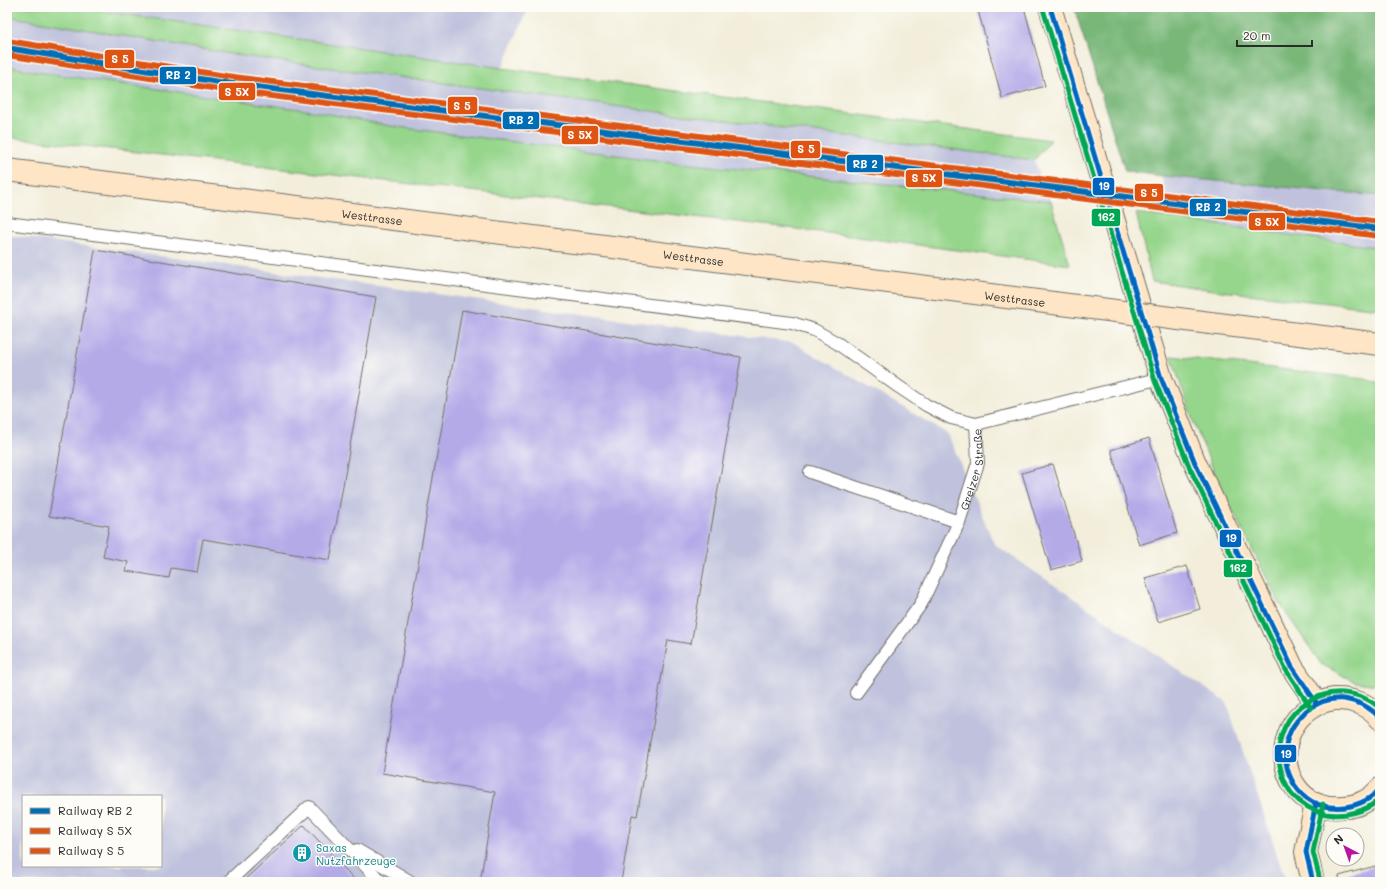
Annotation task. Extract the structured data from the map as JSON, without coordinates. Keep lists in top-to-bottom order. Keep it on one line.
{"streets":{"main road":["Westtrasse"],"lane":["Greizer Straße"]},"places":{"building":["Saxas Nutzfahrzeuge"]},"lines":["transit line 19","transit line 162"],"legend":["Railway RB 2","Railway S 5X","Railway S 5"],"scale_bar":"20 m","north":"top left"}
